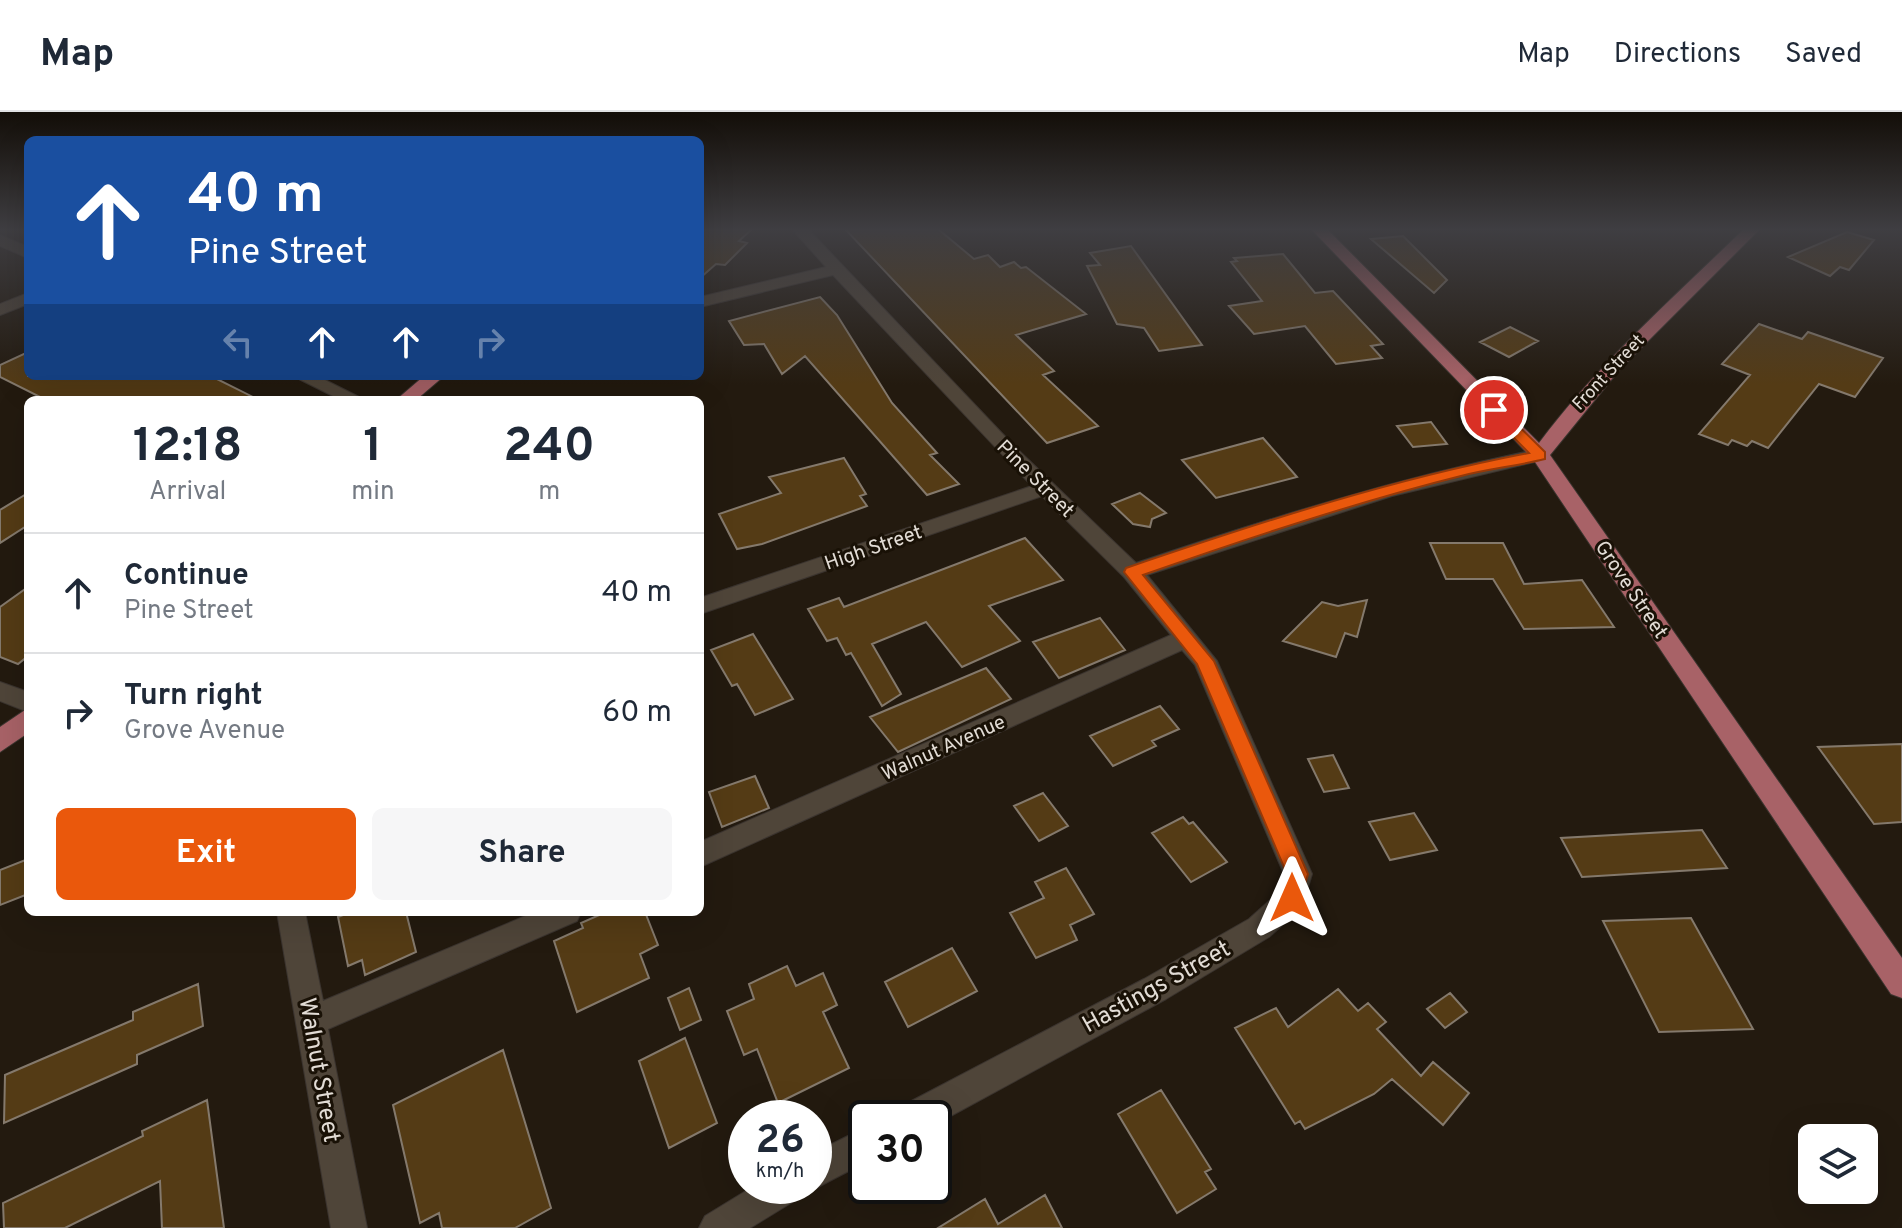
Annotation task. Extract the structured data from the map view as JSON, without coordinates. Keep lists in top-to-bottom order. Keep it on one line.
{"streets":{"main road":["Front Street","Grove Street"],"street":["Pine Street","High Street","Walnut Avenue","Hastings Street","Walnut Street"]},"crossings":[["Front Street","Grove Street"],["Pine Street","High Street"],["Pine Street","Walnut Avenue"],["Pine Street","Hastings Street"]],"page":{"header":"Map","nav":["Map","Directions","Saved"],"turn":["40 m","Pine Street"],"eta":["12:18","Arrival","1","min","240","m"],"list":[{"name":"Continue","note":"Pine Street","value":"40 m"},{"name":"Turn right","note":"Grove Avenue","value":"60 m"}],"buttons":["Exit","Share"],"speed":"26 km/h","limit":"30"}}
